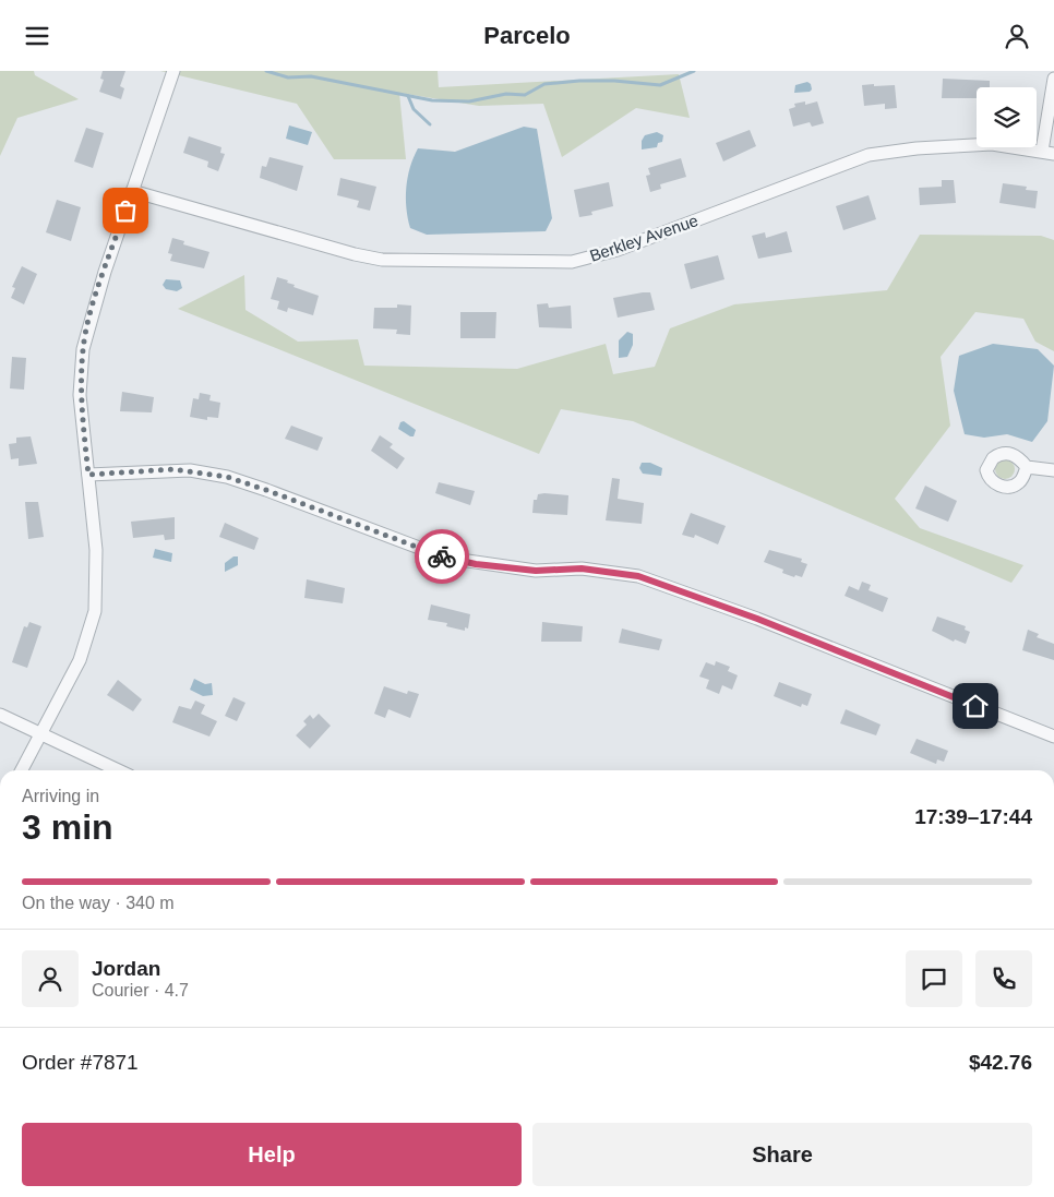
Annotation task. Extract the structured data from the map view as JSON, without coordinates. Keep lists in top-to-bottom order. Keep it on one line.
{"streets":{"street":["Berkley Avenue"]},"page":{"header":"Parcelo","heading":["3 min","Arriving in","17:39–17:44"],"panel":["Jordan","Courier · 4.7","Order #7871","$42.76"],"bar":"On the way · 340 m","buttons":["Help","Share"]}}
